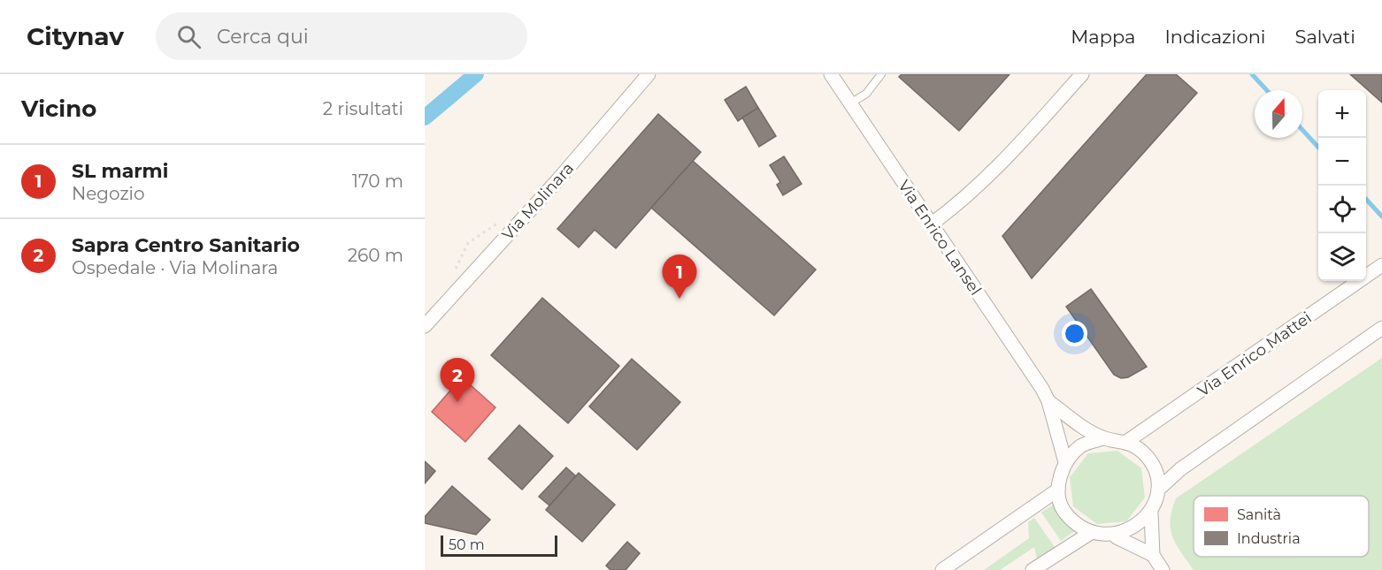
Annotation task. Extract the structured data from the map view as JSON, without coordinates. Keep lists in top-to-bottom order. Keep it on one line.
{"streets":{"street":["Via Molinara","Via Enrico Lansel","Via Enrico Mattei"]},"crossings":[["Via Enrico Lansel","Via Enrico Mattei"]],"legend":["Sanità","Industria"],"scale_bar":"50 m","north":"top","page":{"header":"Citynav","search":"Cerca qui","nav":["Mappa","Indicazioni","Salvati"],"heading":["Vicino","2 risultati"],"map_buttons":["+","−"],"list":[{"mark":"1","name":"SL marmi","note":"Negozio","value":"170 m"},{"mark":"2","name":"Sapra Centro Sanitario","note":"Ospedale · Via Molinara","value":"260 m"}],"pins":["1","2"],"scale":"50 m"}}
